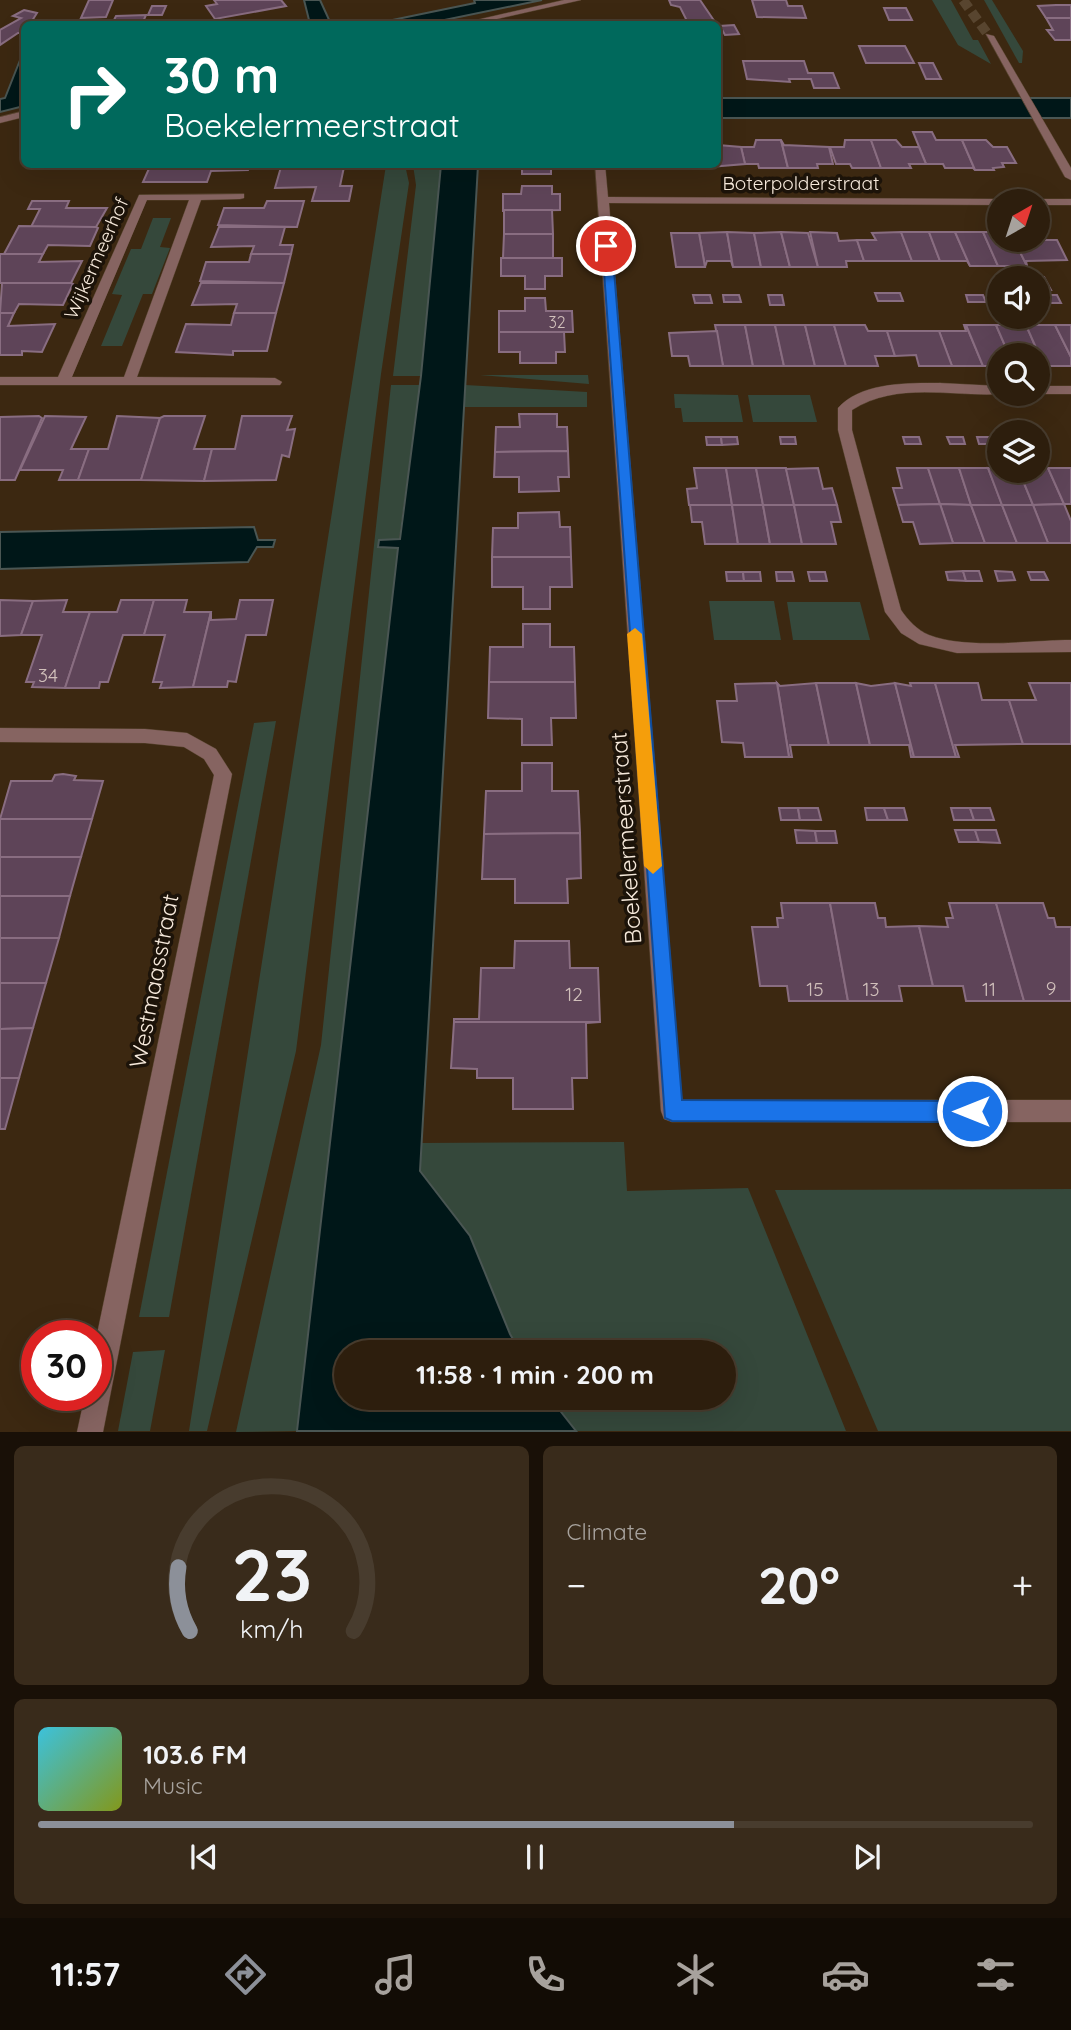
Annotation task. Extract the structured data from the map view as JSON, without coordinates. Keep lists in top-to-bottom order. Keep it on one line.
{"streets":{"street":["Boterpolderstraat","Wijkermeerhof","Boekelermeerstraat","Westmaasstraat"]},"crossings":[["Boterpolderstraat","Boekelermeerstraat"]],"house_numbers":["32","34","9","15","13","11","12"],"north":"top right","page":{"turn":["30 m","Boekelermeerstraat"],"limit":"30","trip":"11:58 · 1 min · 200 m","tile":"Climate","heat":["−","20°","+"],"song":["103.6 FM","Music"],"tabs":"11:57","gauge":["23","km/h"]}}
